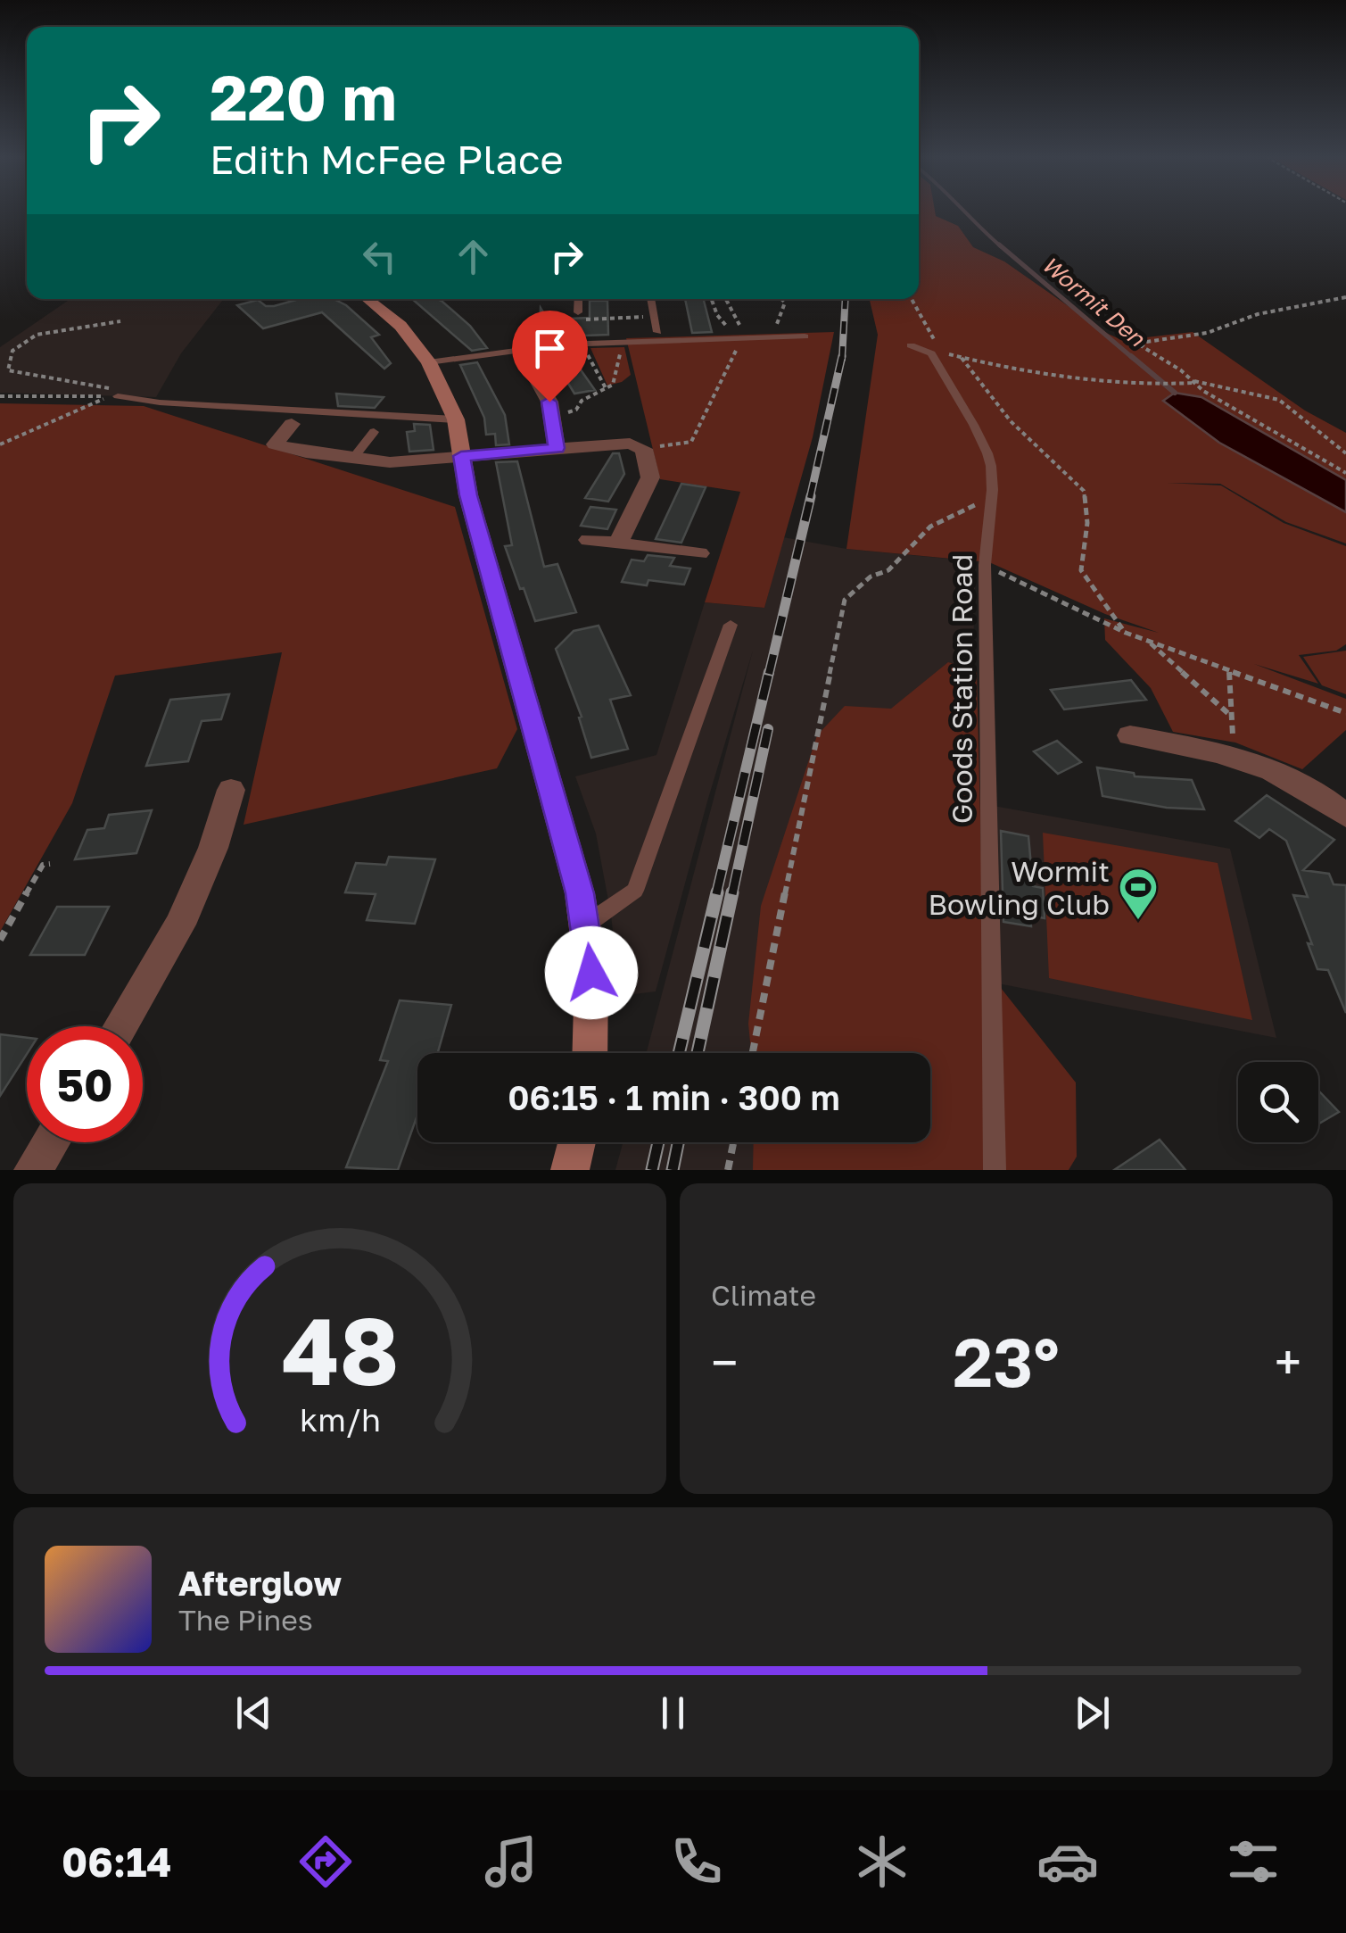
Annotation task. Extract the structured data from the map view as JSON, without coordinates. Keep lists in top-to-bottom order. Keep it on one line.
{"streets":{"lane":["Goods Station Road"]},"water":["Wormit Den"],"places":{"sports":["Wormit Bowling Club"]},"page":{"turn":["220 m","Edith McFee Place"],"limit":"50","trip":"06:15 · 1 min · 300 m","tile":"Climate","heat":["−","23°","+"],"song":["Afterglow","The Pines"],"tabs":"06:14","gauge":["48","km/h"]}}
